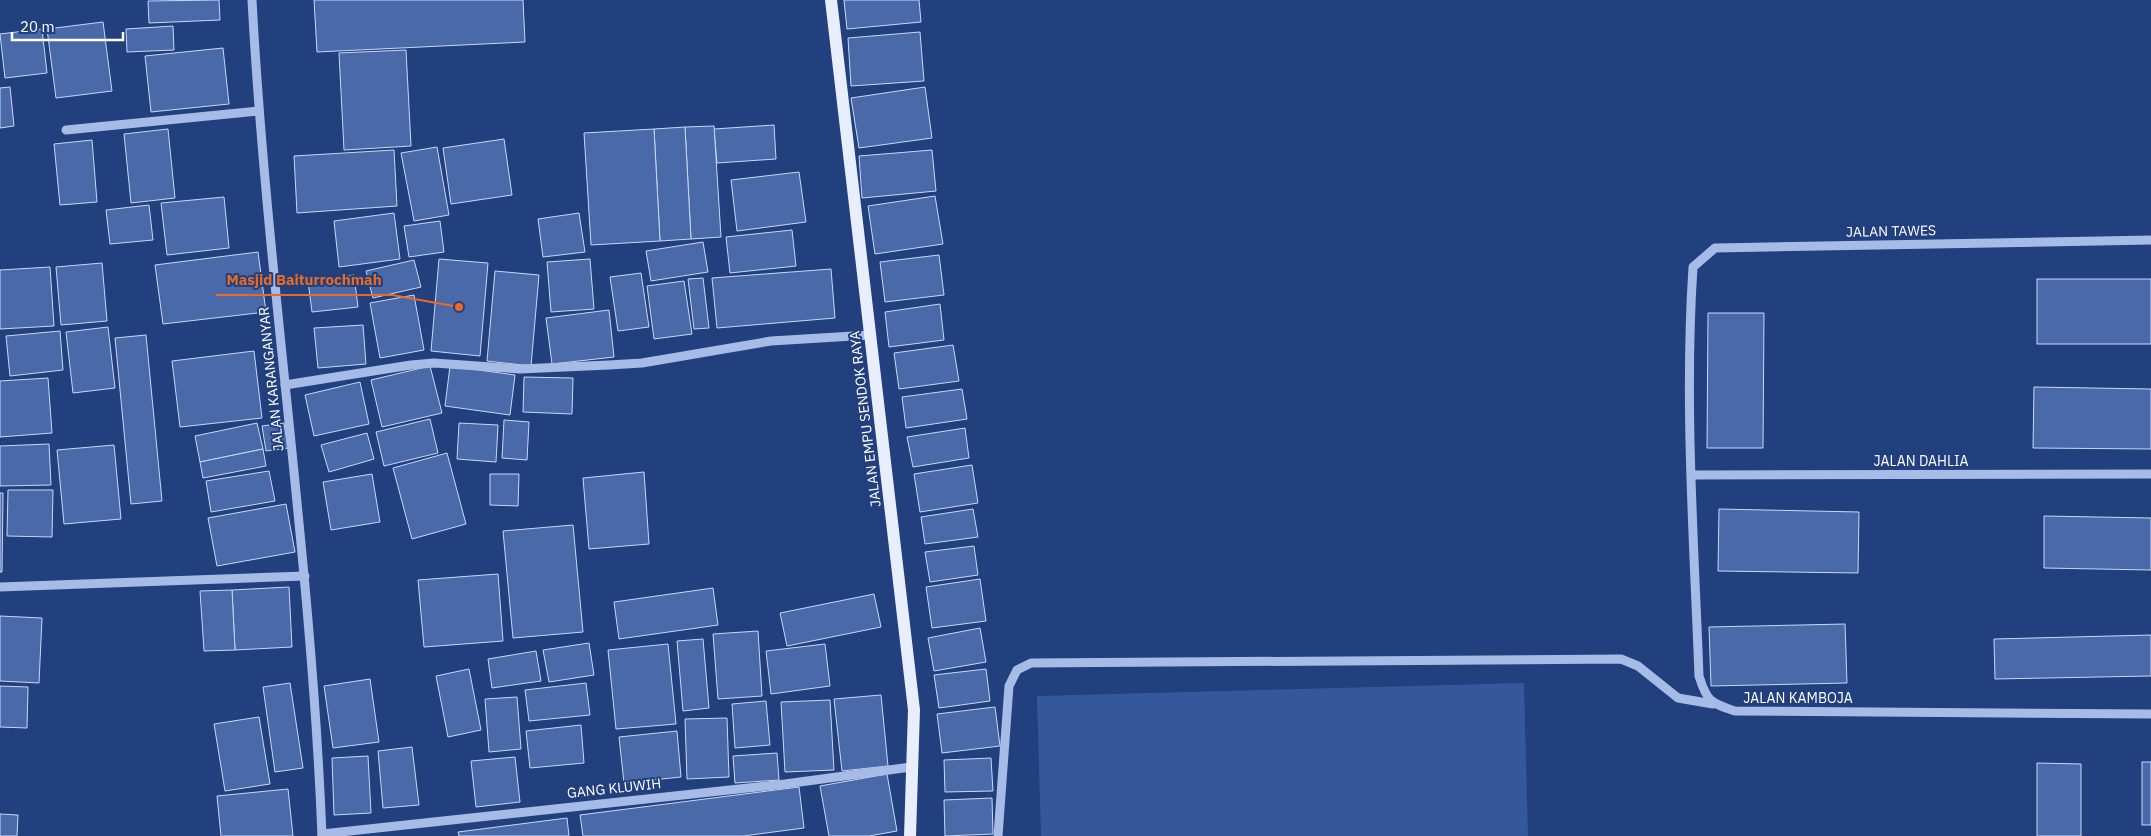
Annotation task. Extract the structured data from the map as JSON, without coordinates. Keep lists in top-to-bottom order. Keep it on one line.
{"streets":{"main road":["JALAN EMPU SENDOK RAYA"],"street":["JALAN TAWES","JALAN KARANGANYAR","JALAN DAHLIA","JALAN KAMBOJA","GANG KLUWIH"]},"crossings":[["JALAN TAWES","JALAN DAHLIA"],["JALAN KARANGANYAR","GANG KLUWIH"],["JALAN EMPU SENDOK RAYA","GANG KLUWIH"]],"places":["Masjid Baiturrochmah"],"scale_bar":"20 m"}
